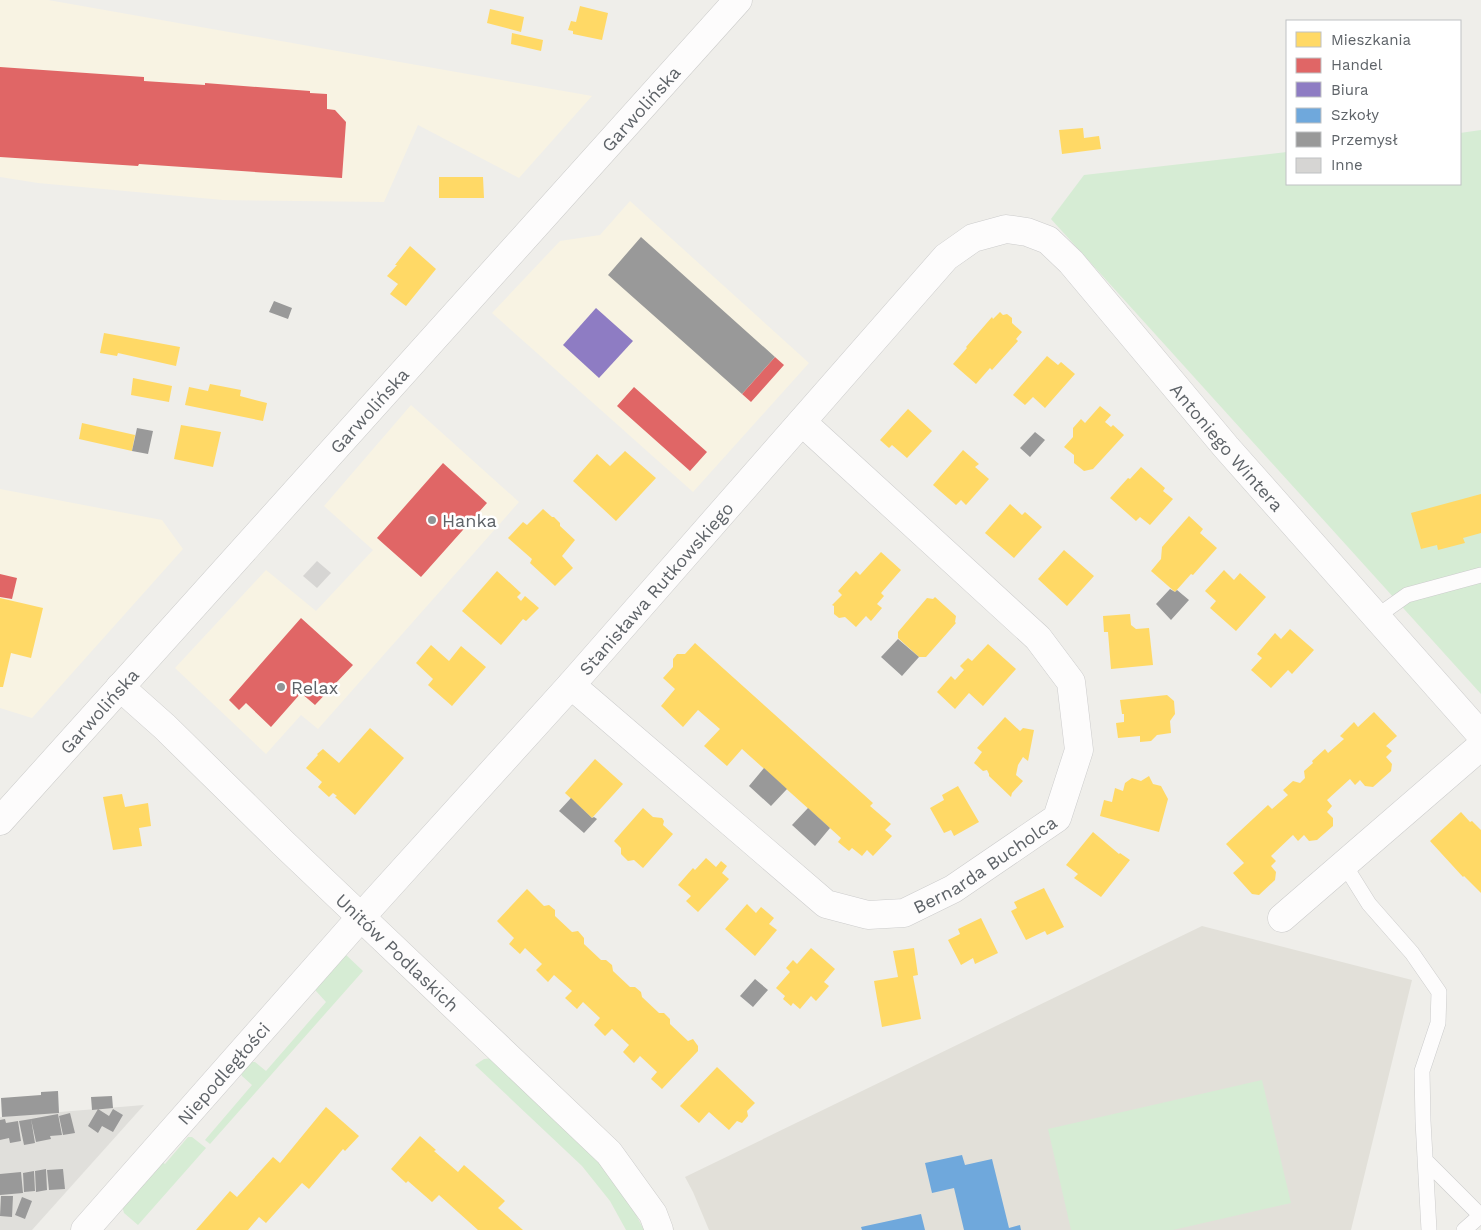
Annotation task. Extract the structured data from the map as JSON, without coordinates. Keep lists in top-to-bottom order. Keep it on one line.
{"streets":{"street":["Garwolińska","Antoniego Wintera","Stanisława Rutkowskiego","Bernarda Bucholca","Unitów Podlaskich","Niepodległości"]},"crossings":[["Garwolińska","Unitów Podlaskich"],["Antoniego Wintera","Stanisława Rutkowskiego"],["Stanisława Rutkowskiego","Bernarda Bucholca"],["Stanisława Rutkowskiego","Unitów Podlaskich"],["Stanisława Rutkowskiego","Niepodległości"],["Unitów Podlaskich","Niepodległości"]],"places":["Hanka","Relax"],"legend":["Mieszkania","Handel","Biura","Szkoły","Przemysł","Inne"]}
